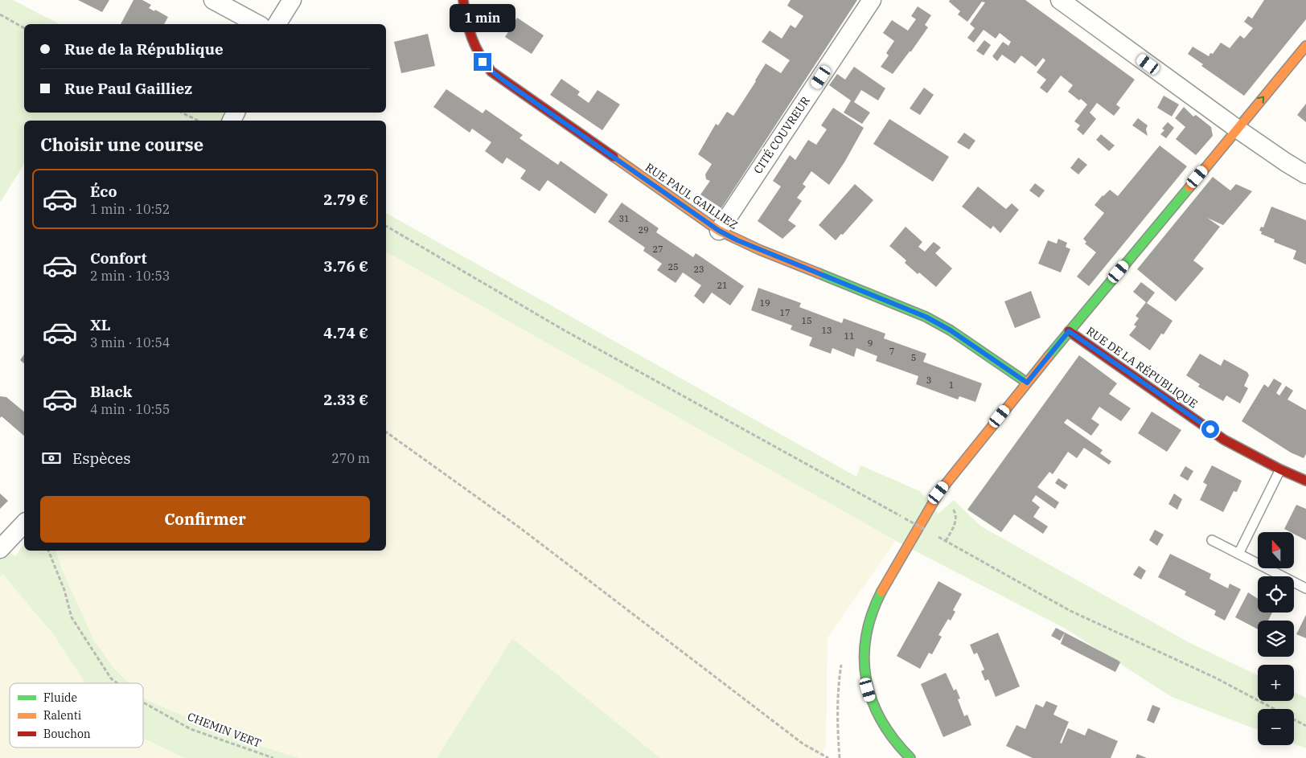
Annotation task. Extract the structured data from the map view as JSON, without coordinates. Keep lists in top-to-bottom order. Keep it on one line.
{"streets":{"street":["CITÉ COUVREUR","RUE PAUL GAILLIEZ","RUE DE LA RÉPUBLIQUE"],"path":["CHEMIN VERT"]},"crossings":[["CITÉ COUVREUR","RUE PAUL GAILLIEZ"]],"house_numbers":["31","29","27","25","23","21","19","17","15","13","11","9","7","5","3","1"],"legend":["Fluide","Ralenti","Bouchon"],"north":"top","page":{"bubble":"1 min","banner":["Rue de la République","Rue Paul Gailliez"],"heading":"Choisir une course","list":[{"name":"Éco","note":"1 min · 10:52","value":"2.79 €"},{"name":"Confort","note":"2 min · 10:53","value":"3.76 €"},{"name":"XL","note":"3 min · 10:54","value":"4.74 €"},{"name":"Black","note":"4 min · 10:55","value":"2.33 €"}],"pay":["Espèces","270 m"],"buttons":"Confirmer","map_buttons":["+","−"]}}
